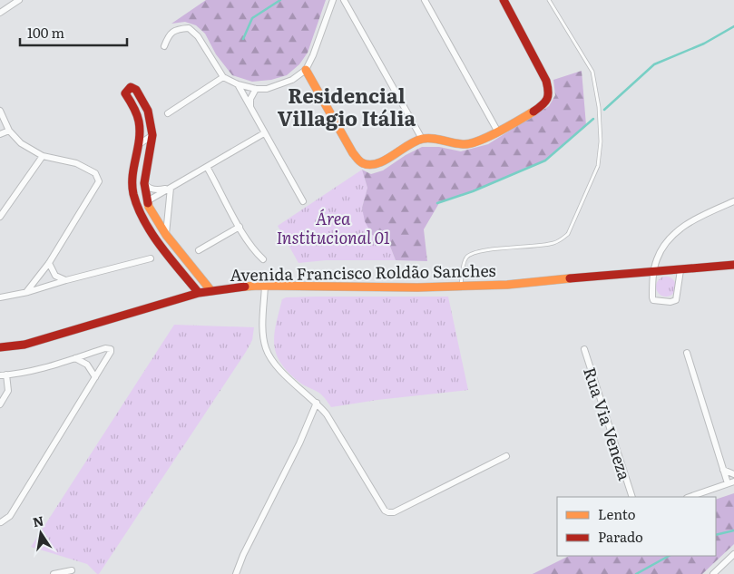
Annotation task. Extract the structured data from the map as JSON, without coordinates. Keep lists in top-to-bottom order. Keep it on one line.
{"streets":{"street":["Avenida Francisco Roldão Sanches","Rua Via Veneza"]},"districts":["Residencial Villagio Itália"],"parks":["Área Institucional 01"],"legend":["Lento","Parado"],"scale_bar":"100 m","north":"top"}
